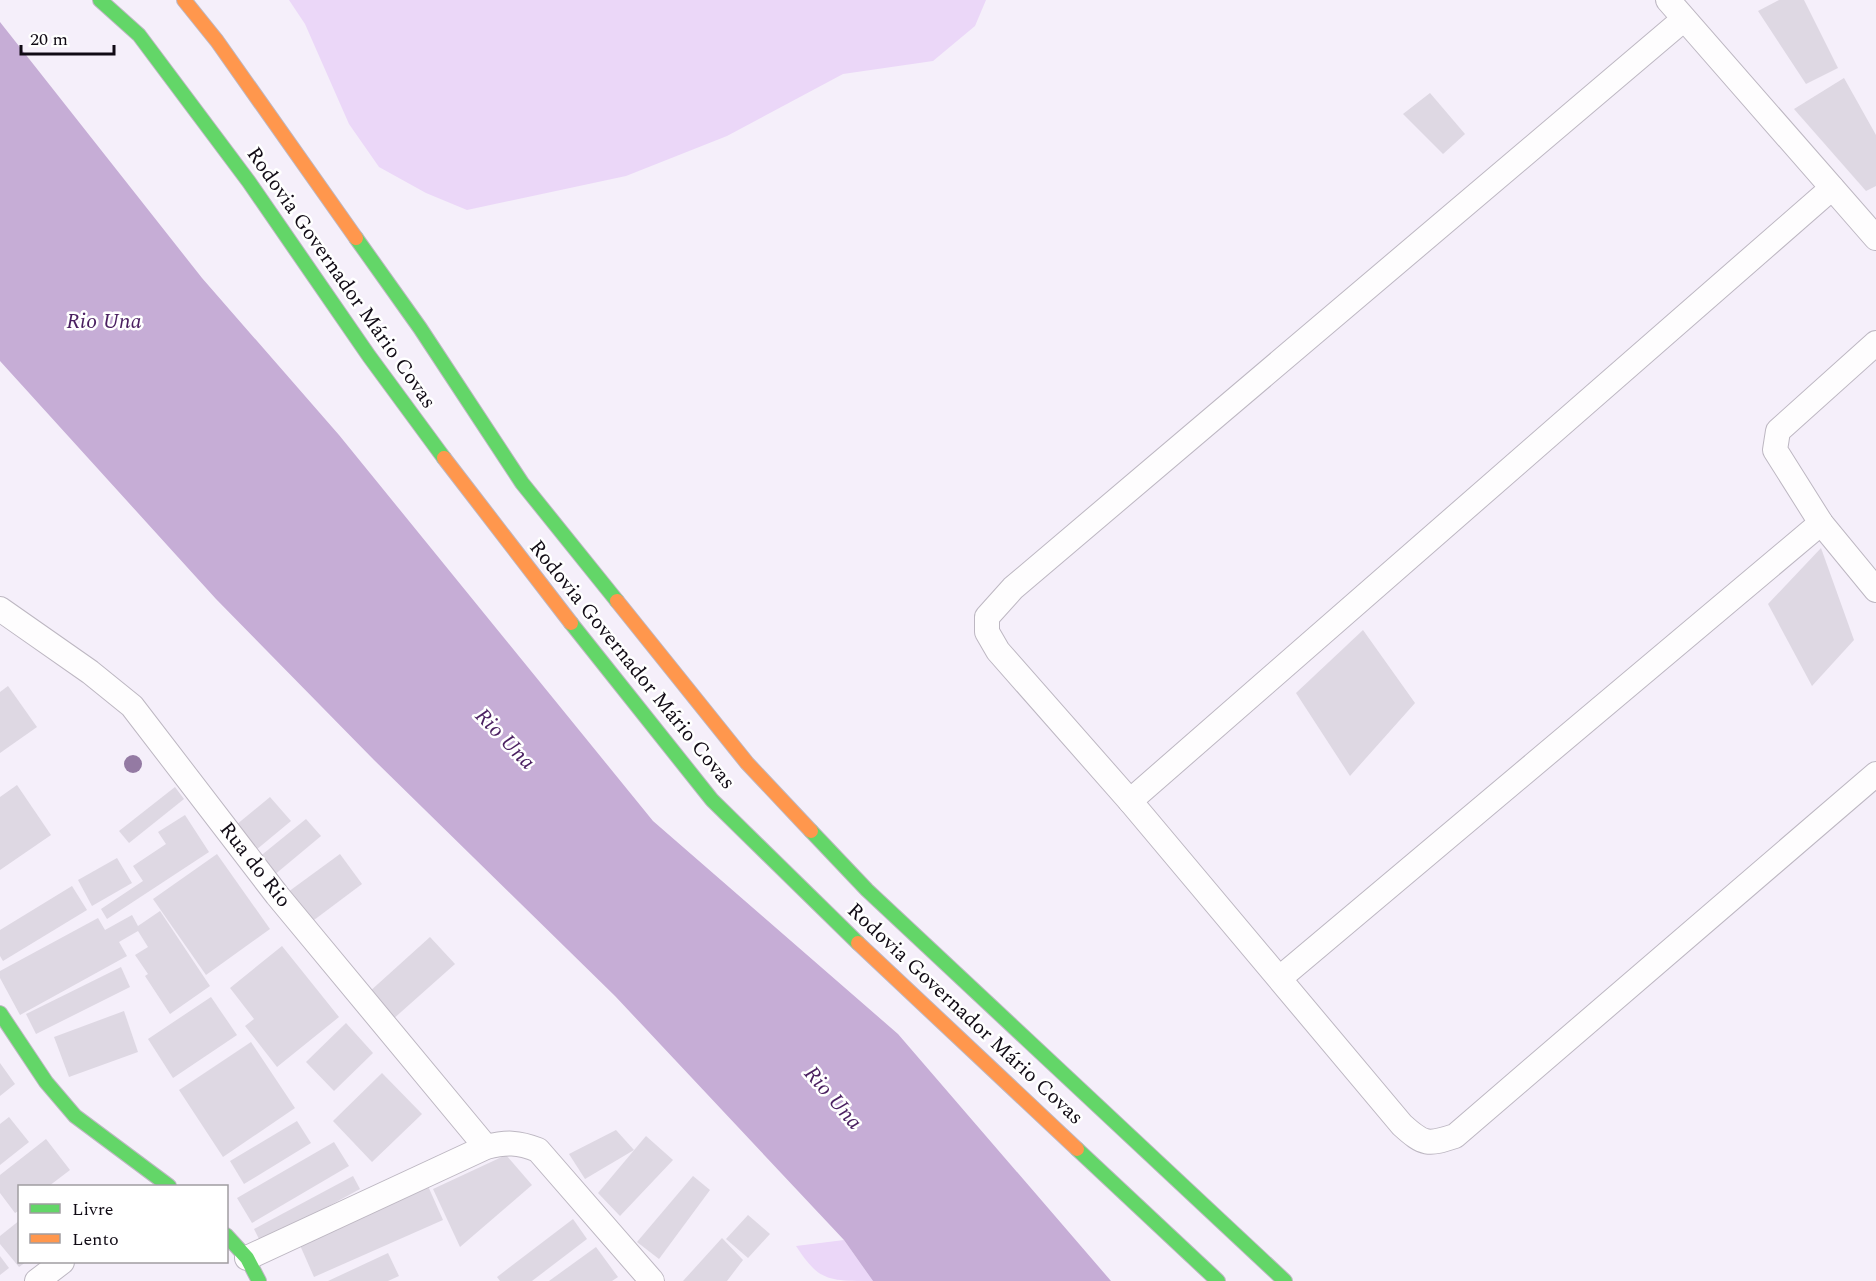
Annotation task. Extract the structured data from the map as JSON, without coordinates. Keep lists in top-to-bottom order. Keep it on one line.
{"streets":{"main road":["Rodovia Governador Mário Covas"],"street":["Rua do Rio"]},"water":["Rio Una"],"legend":["Livre","Lento"],"scale_bar":"20 m"}
